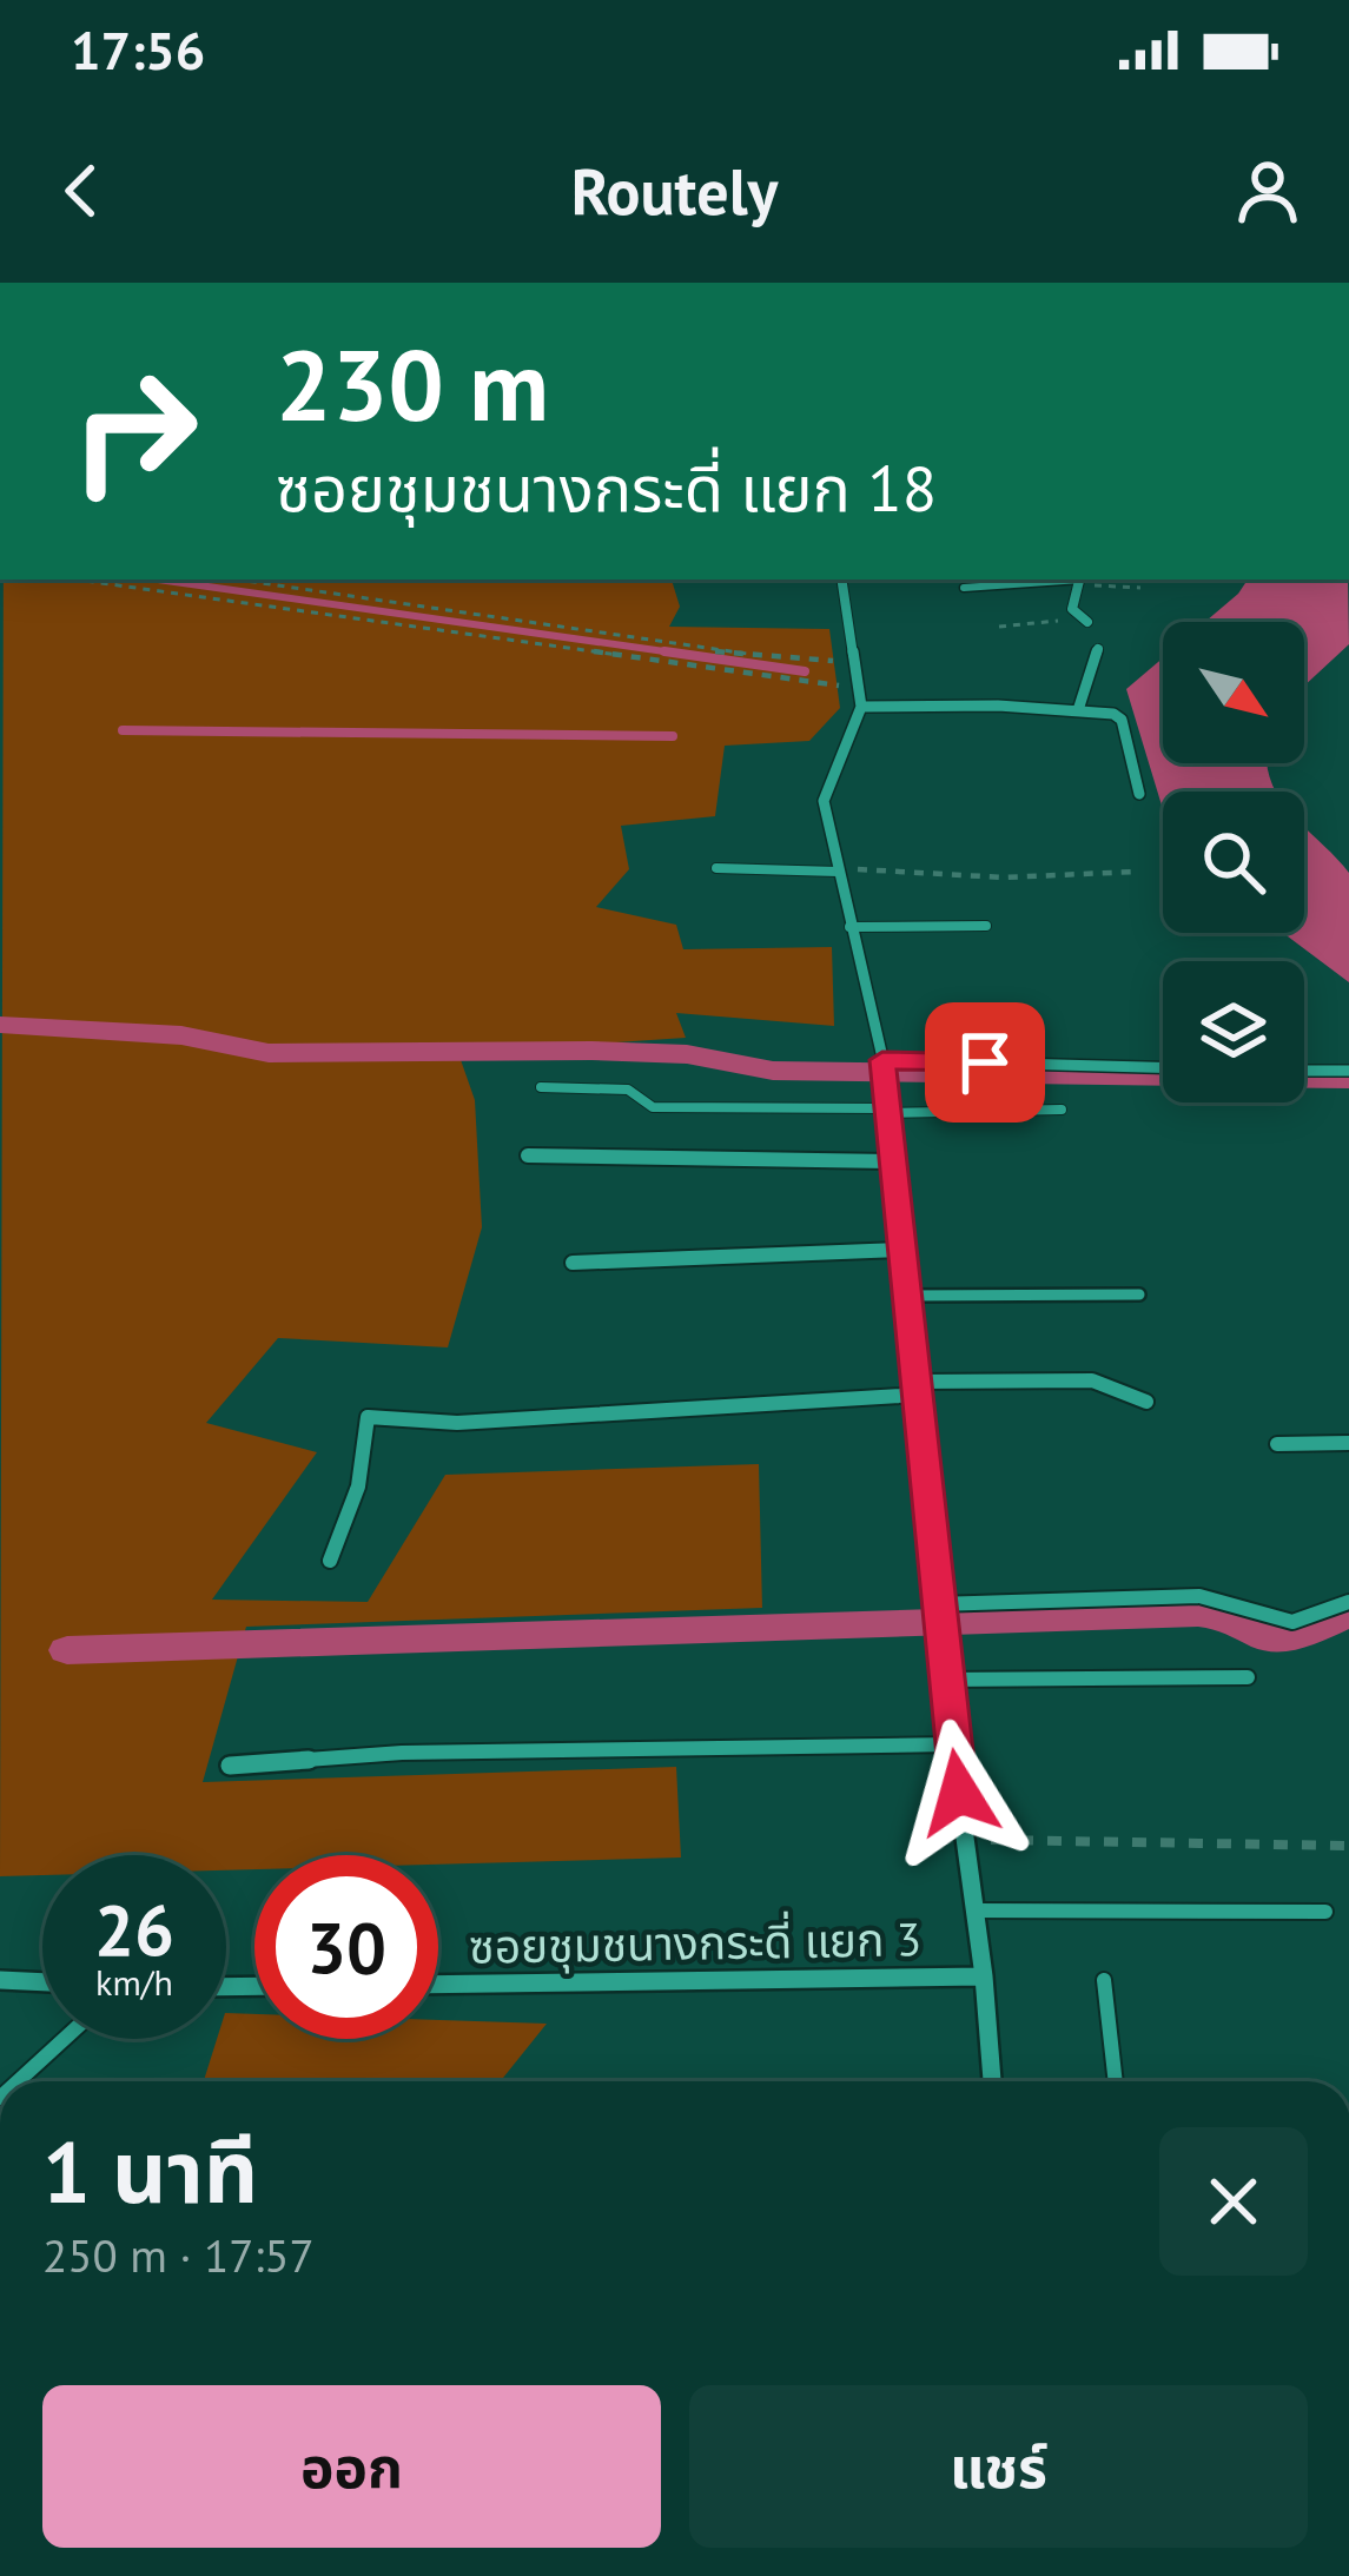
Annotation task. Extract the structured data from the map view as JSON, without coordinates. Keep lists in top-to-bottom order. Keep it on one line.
{"streets":{"street":["ซอยชุมชนางกระดี่ แยก 3"]},"north":"bottom right","page":{"status":"17:56","header":"Routely","turn":["230 m","ซอยชุมชนางกระดี่ แยก 18"],"speed":"26 km/h","limit":"30","heading":["1 นาที","250 m · 17:57"],"buttons":["ออก","แชร์"]}}
